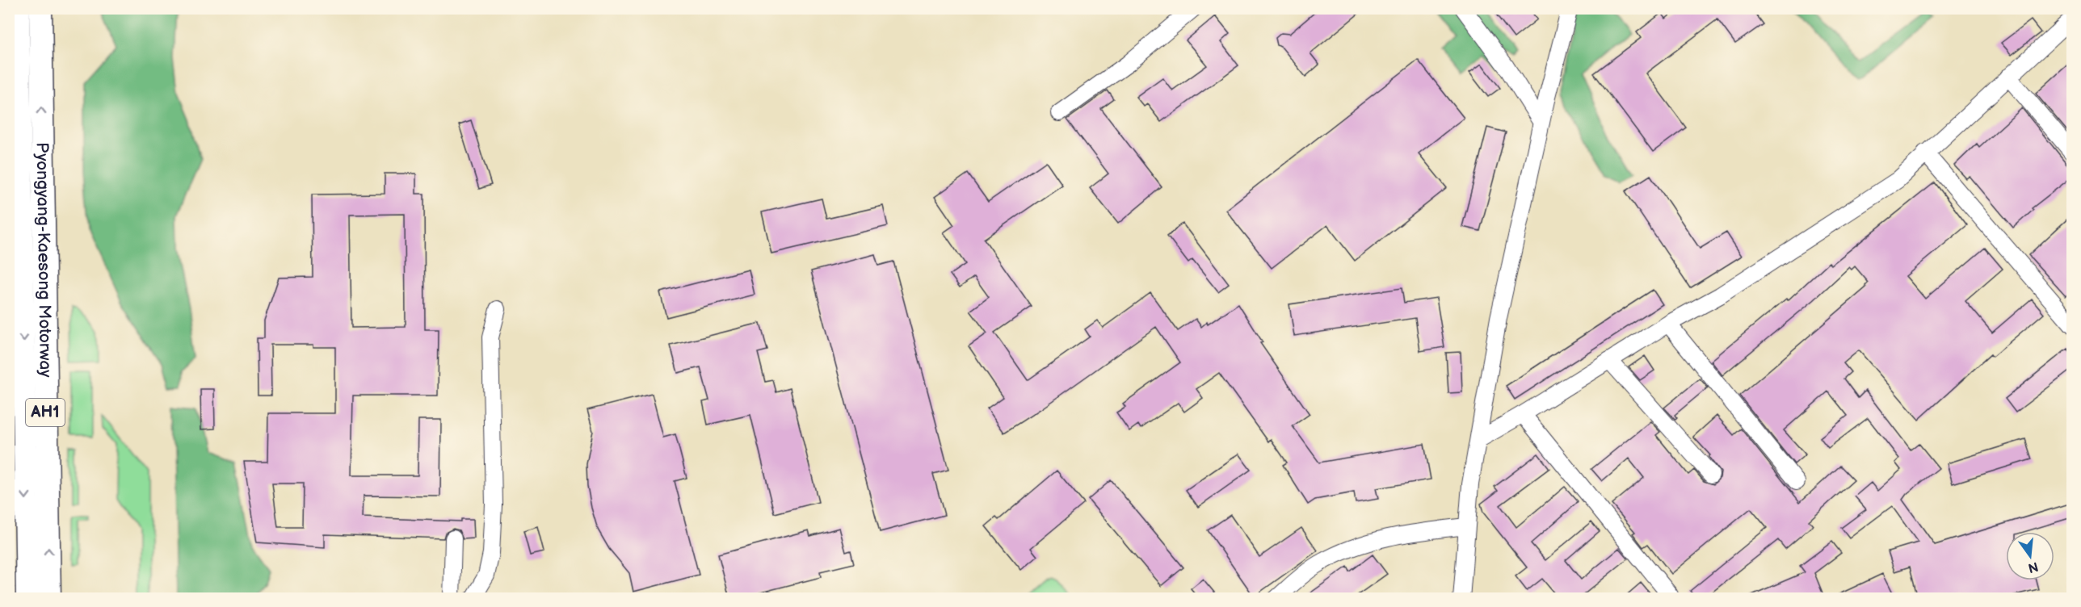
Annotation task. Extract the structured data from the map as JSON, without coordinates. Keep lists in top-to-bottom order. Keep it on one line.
{"streets":{"highway":["Pyongyang-Kaesong Motorway","AH1"]},"north":"bottom"}
